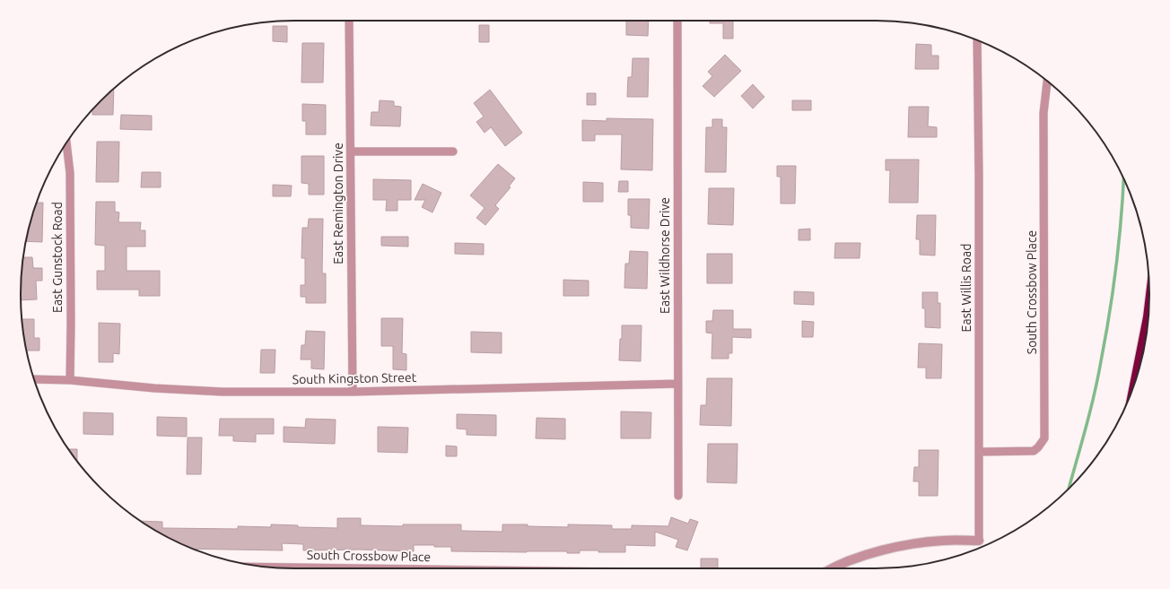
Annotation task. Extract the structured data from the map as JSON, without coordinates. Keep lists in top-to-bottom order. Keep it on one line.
{"streets":{"street":["East Remington Drive","East Wildhorse Drive","East Gunstock Road","East Willis Road","South Crossbow Place","South Kingston Street"]},"crossings":[["East Remington Drive","South Kingston Street"],["East Wildhorse Drive","South Kingston Street"],["East Gunstock Road","South Kingston Street"],["East Willis Road","South Crossbow Place"]]}
